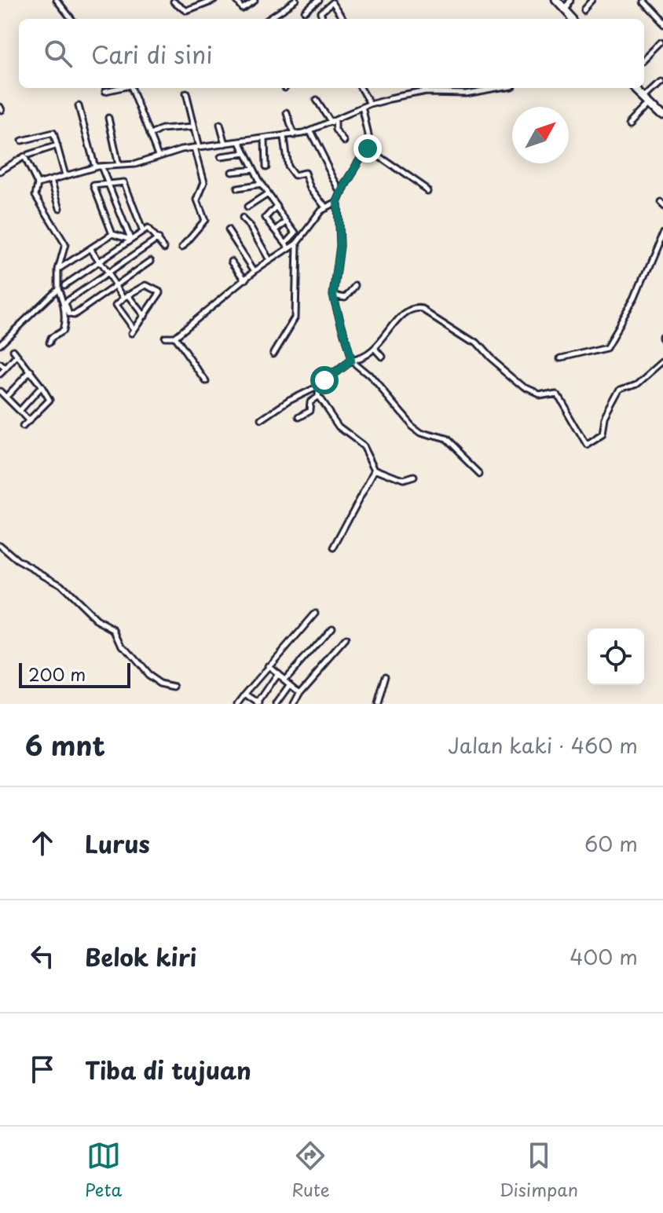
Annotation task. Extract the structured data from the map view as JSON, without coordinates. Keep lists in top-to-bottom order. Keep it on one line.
{"scale_bar":"200 m","north":"top right","page":{"search":"Cari di sini","scale":"200 m","heading":["6 mnt","Jalan kaki · 460 m"],"list":[["Lurus","60 m"],["Belok kiri","400 m"],"Tiba di tujuan"],"nav":["Peta","Rute","Disimpan"]}}
